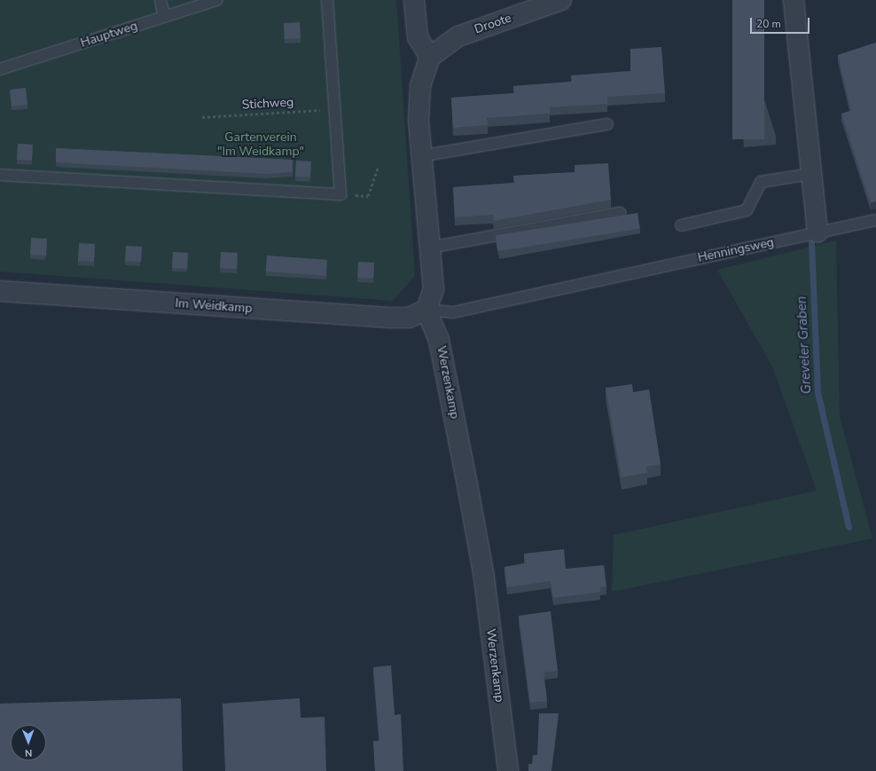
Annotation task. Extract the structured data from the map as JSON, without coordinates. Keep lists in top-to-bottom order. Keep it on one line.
{"streets":{"street":["Droote","Im Weidkamp","Werzenkamp"],"lane":["Hauptweg","Henningsweg"],"path":["Stichweg"]},"crossings":[["Henningsweg","Im Weidkamp"],["Henningsweg","Werzenkamp"],["Im Weidkamp","Werzenkamp"]],"water":["Greveler Graben"],"parks":["Gartenverein \"Im Weidkamp\""],"scale_bar":"20 m","north":"bottom"}
